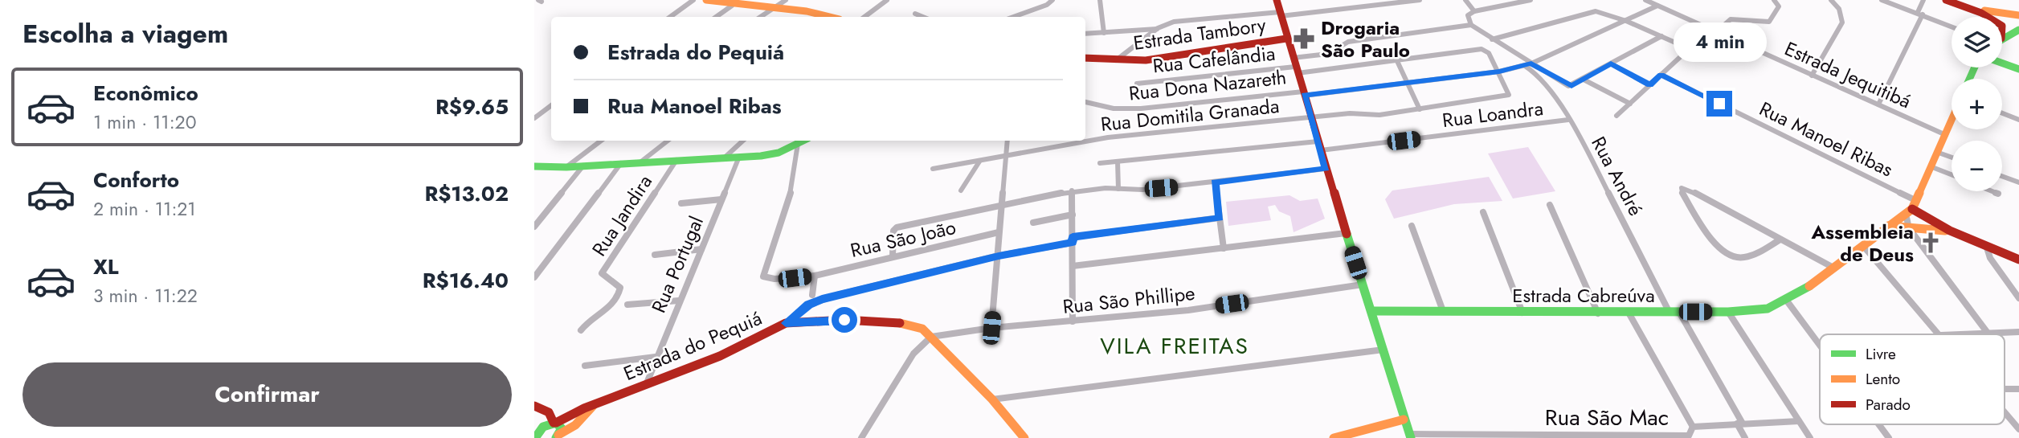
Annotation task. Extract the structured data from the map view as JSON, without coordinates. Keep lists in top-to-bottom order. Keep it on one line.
{"streets":{"main road":["Estrada Tambory","Estrada Cabreúva","Estrada do Pequiá"],"street":["Rua Cafelândia","Estrada Jequitibá","Rua Dona Nazareth","Rua Loandra","Rua Domitila Granada","Rua Manoel Ribas","Rua André","Rua Jandira","Rua São João","Rua Portugal","Rua São Phillipe","Rua São Mac"]},"crossings":[["Estrada Jequitibá","Rua Dona Nazareth"],["Estrada Jequitibá","Estrada Cabreúva"],["Rua Dona Nazareth","Rua Domitila Granada"],["Rua Dona Nazareth","Rua André"],["Rua Loandra","Rua André"],["Rua Manoel Ribas","Estrada Cabreúva"],["Rua André","Estrada Cabreúva"],["Rua Portugal","Estrada do Pequiá"],["Rua São Phillipe","Estrada do Pequiá"]],"districts":["VILA FREITAS"],"places":{"pharmacy":["Drogaria São Paulo"],"church":["Assembleia de Deus"]},"legend":["Livre","Lento","Parado"],"page":{"heading":"Escolha a viagem","map_buttons":["+","−"],"banner":["Estrada do Pequiá","Rua Manoel Ribas"],"bubble":"4 min","list":[{"name":"Econômico","note":"1 min · 11:20","value":"R$9.65"},{"name":"Conforto","note":"2 min · 11:21","value":"R$13.02"},{"name":"XL","note":"3 min · 11:22","value":"R$16.40"}],"buttons":"Confirmar"}}
